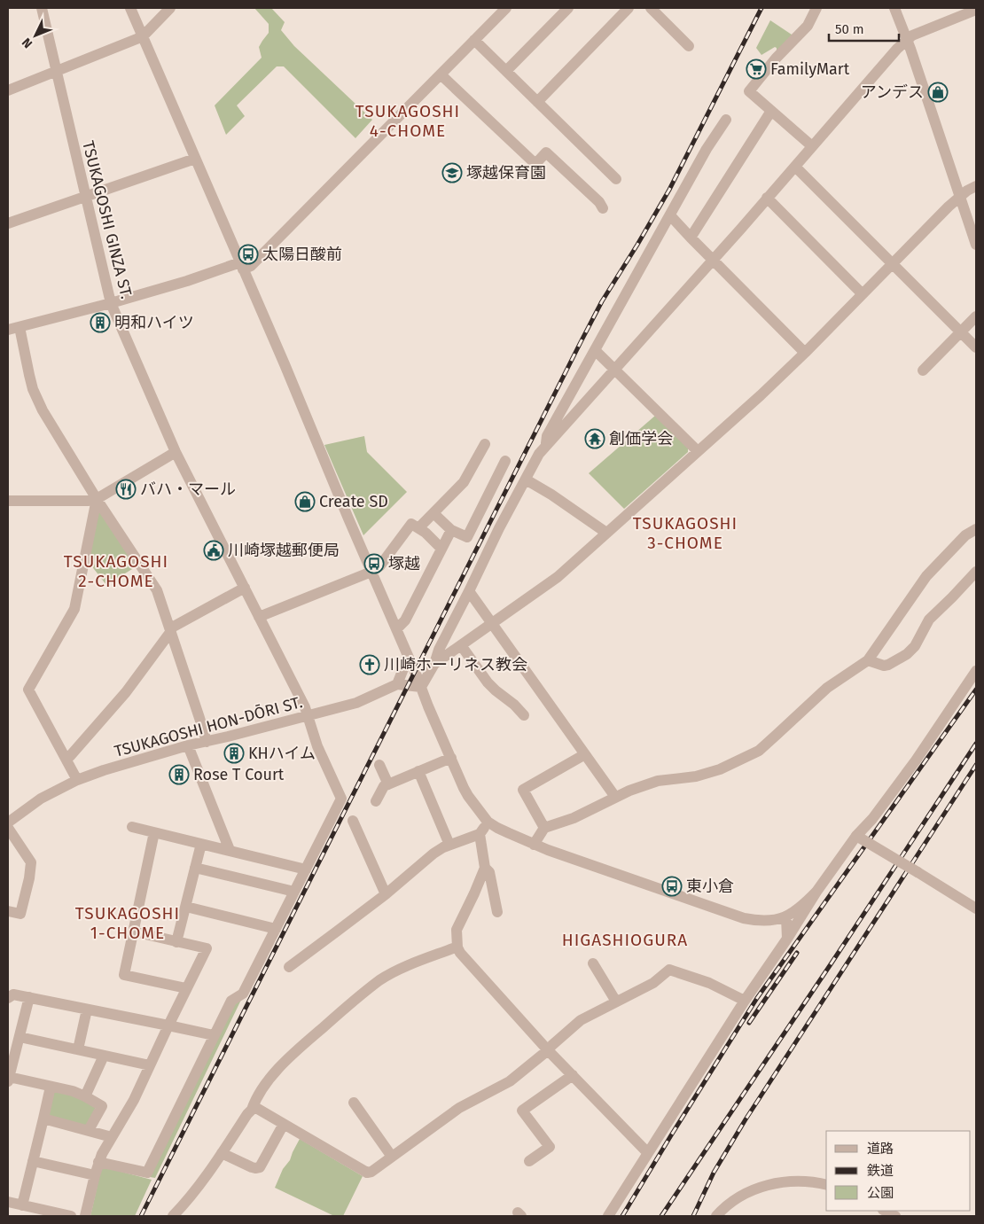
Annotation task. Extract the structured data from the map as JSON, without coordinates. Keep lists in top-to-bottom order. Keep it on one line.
{"streets":{"street":["TSUKAGOSHI GINZA ST.","TSUKAGOSHI HON-DŌRI ST."]},"crossings":[["TSUKAGOSHI GINZA ST.","TSUKAGOSHI HON-DŌRI ST."]],"districts":["TSUKAGOSHI 4-CHOME","TSUKAGOSHI 3-CHOME","TSUKAGOSHI 2-CHOME","TSUKAGOSHI 1-CHOME","HIGASHIOGURA"],"places":{"supermarket":["FamilyMart"],"shop":["アンデス","Create SD"],"school or university":["塚越保育園"],"bus stop":["太陽日酸前","塚越","東小倉"],"building":["明和ハイツ","KHハイム","Rose T Court"],"temple":["創価学会"],"restaurant":["バハ・マール"],"public building":["川崎塚越郵便局"],"church":["川崎ホーリネス教会"]},"legend":["道路","鉄道","公園"],"scale_bar":"50 m","north":"bottom left"}
